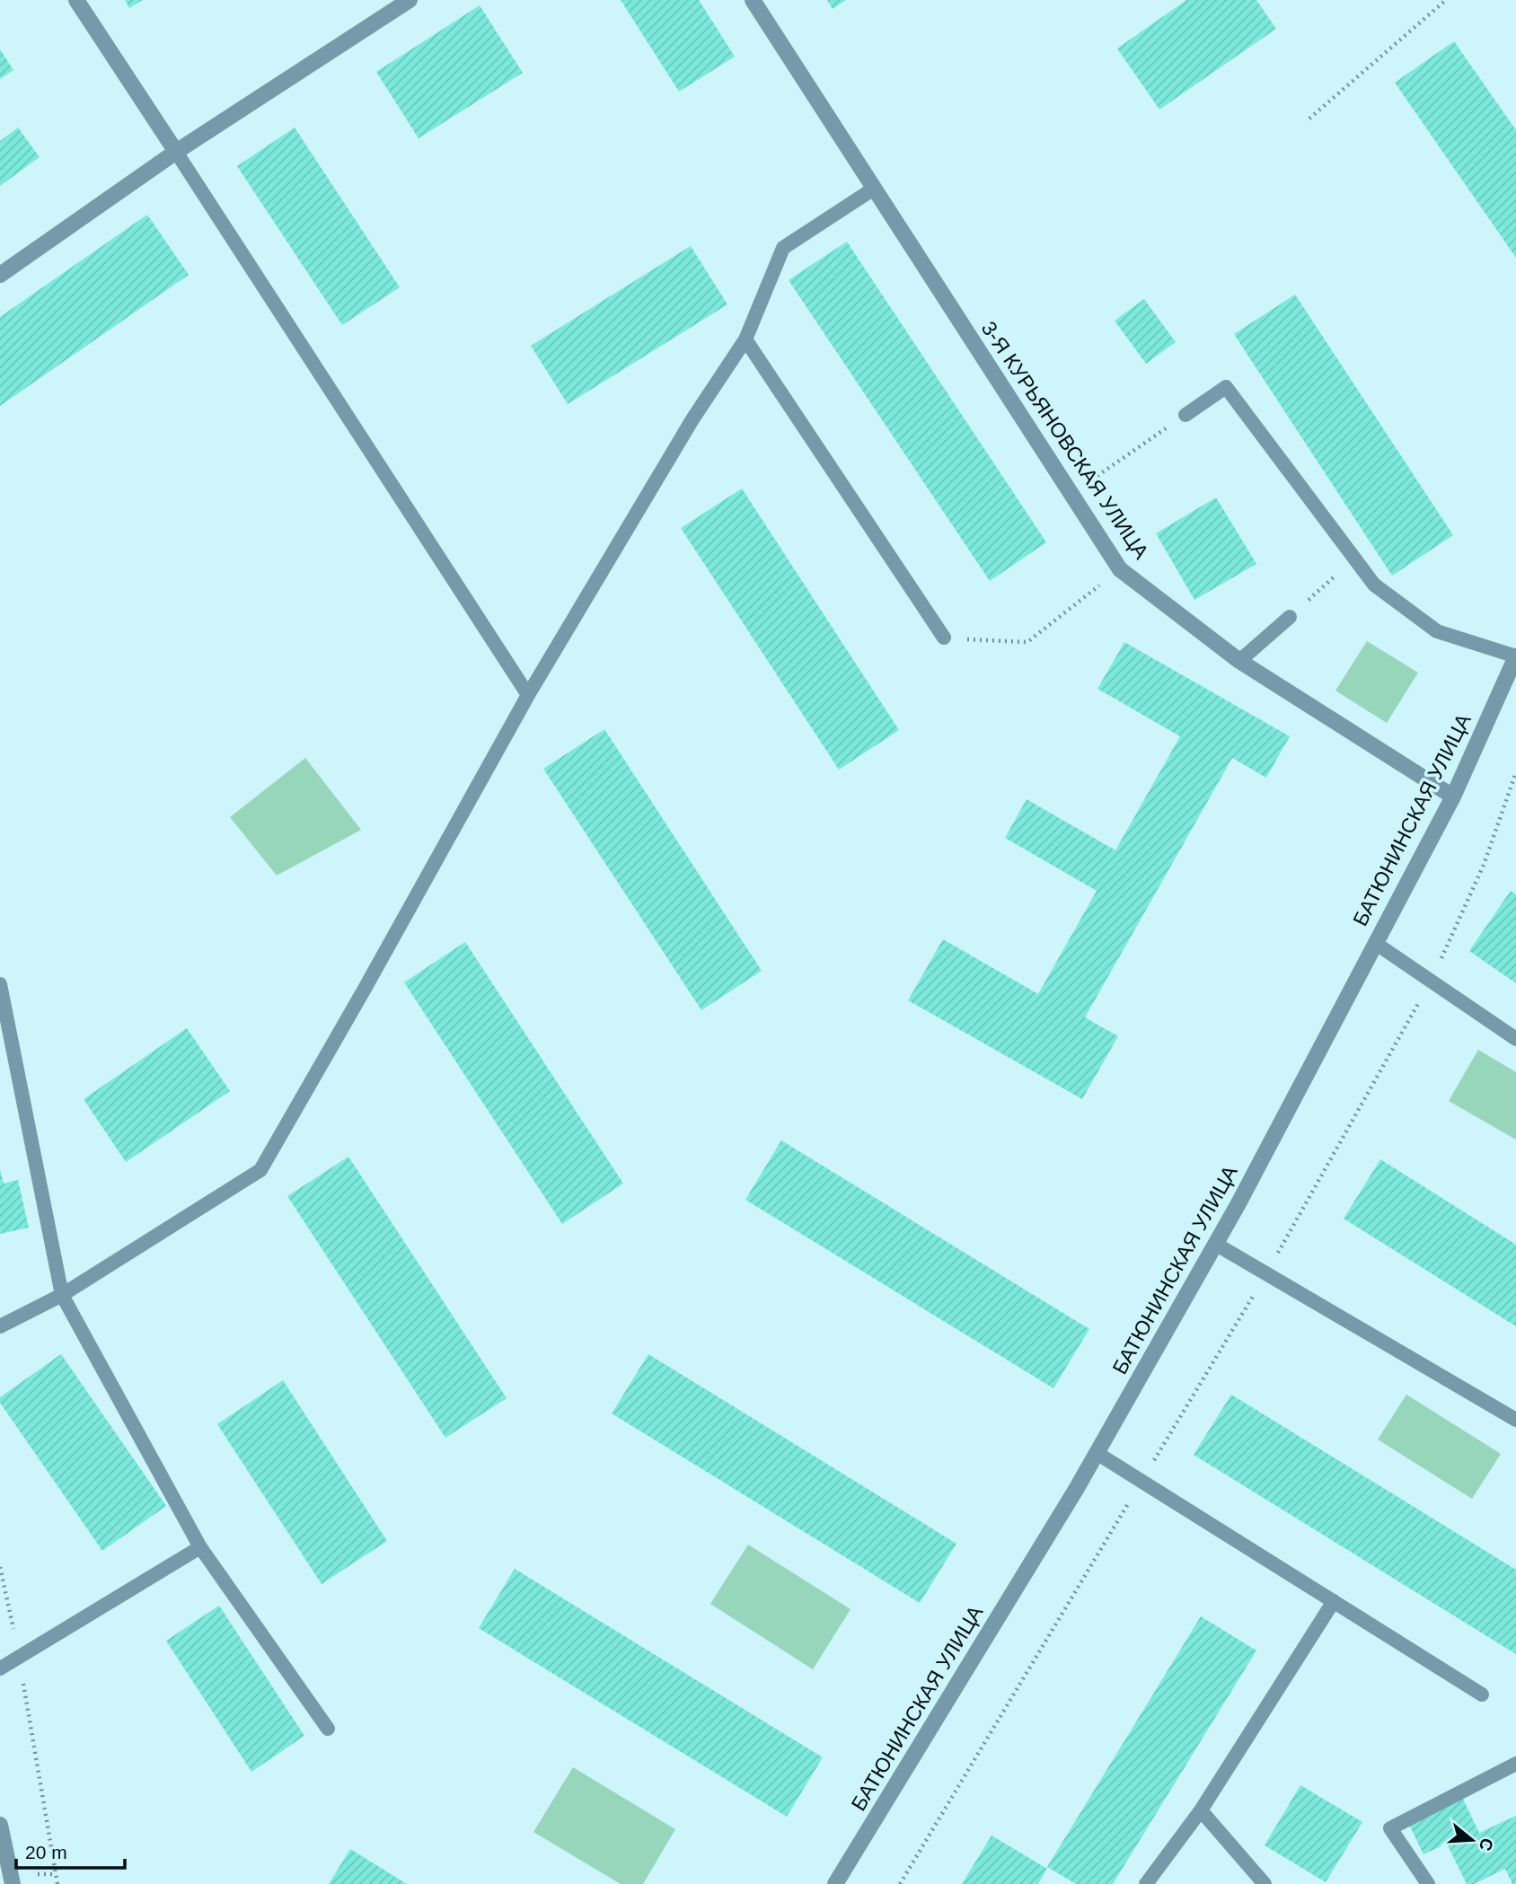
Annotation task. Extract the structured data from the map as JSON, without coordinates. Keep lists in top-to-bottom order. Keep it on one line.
{"streets":{"street":["3-Я КУРЬЯНОВСКАЯ УЛИЦА","БАТЮНИНСКАЯ УЛИЦА"]},"crossings":[["3-Я КУРЬЯНОВСКАЯ УЛИЦА","БАТЮНИНСКАЯ УЛИЦА"]],"scale_bar":"20 m","north":"right"}
